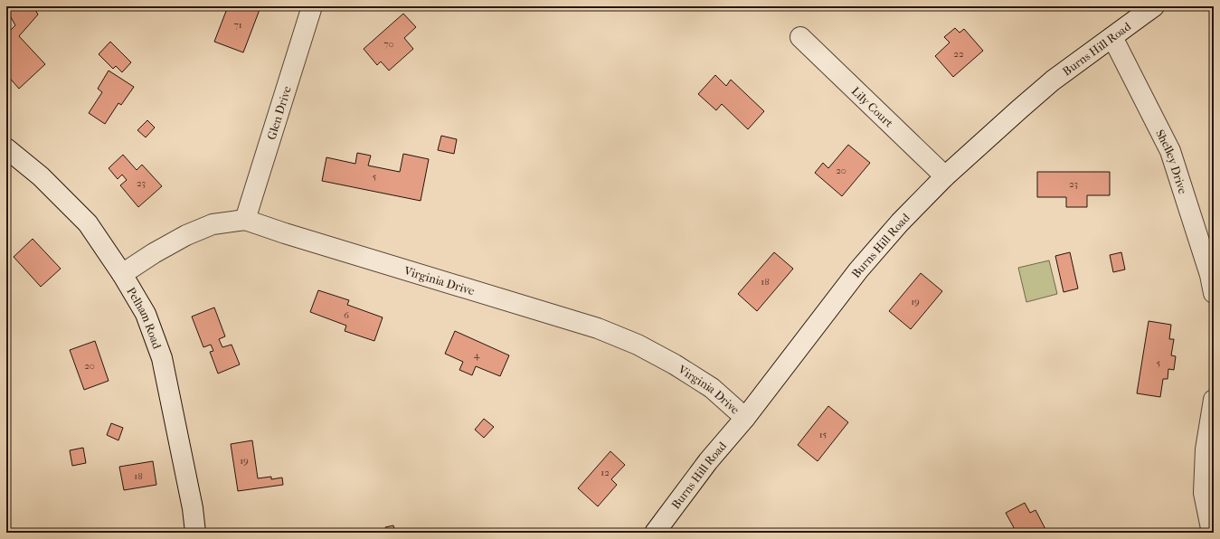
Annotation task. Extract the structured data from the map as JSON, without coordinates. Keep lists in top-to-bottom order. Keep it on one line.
{"streets":{"street":["Burns Hill Road","Lily Court","Glen Drive","Shelley Drive","Virginia Drive","Pelham Road"]},"crossings":[["Burns Hill Road","Lily Court"],["Burns Hill Road","Shelley Drive"],["Burns Hill Road","Virginia Drive"],["Glen Drive","Virginia Drive"],["Virginia Drive","Pelham Road"]],"house_numbers":["71","70","22","20","5","23","23","18","19","6","4","5","20","15","19","12","18"]}
